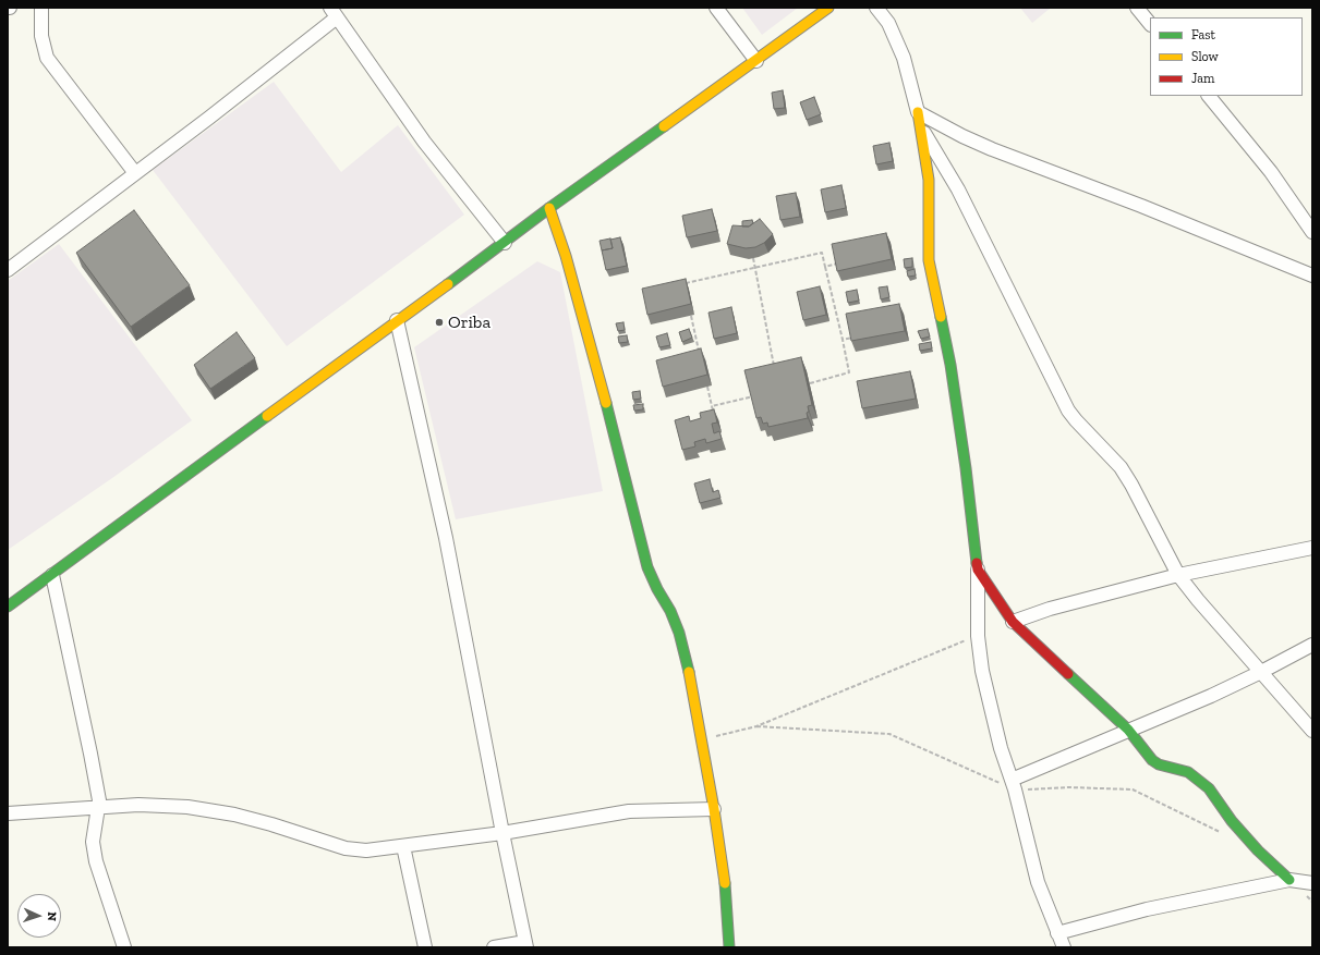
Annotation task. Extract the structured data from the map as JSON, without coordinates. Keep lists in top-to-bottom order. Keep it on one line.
{"places":["Oriba"],"legend":["Fast","Slow","Jam"],"north":"right"}
